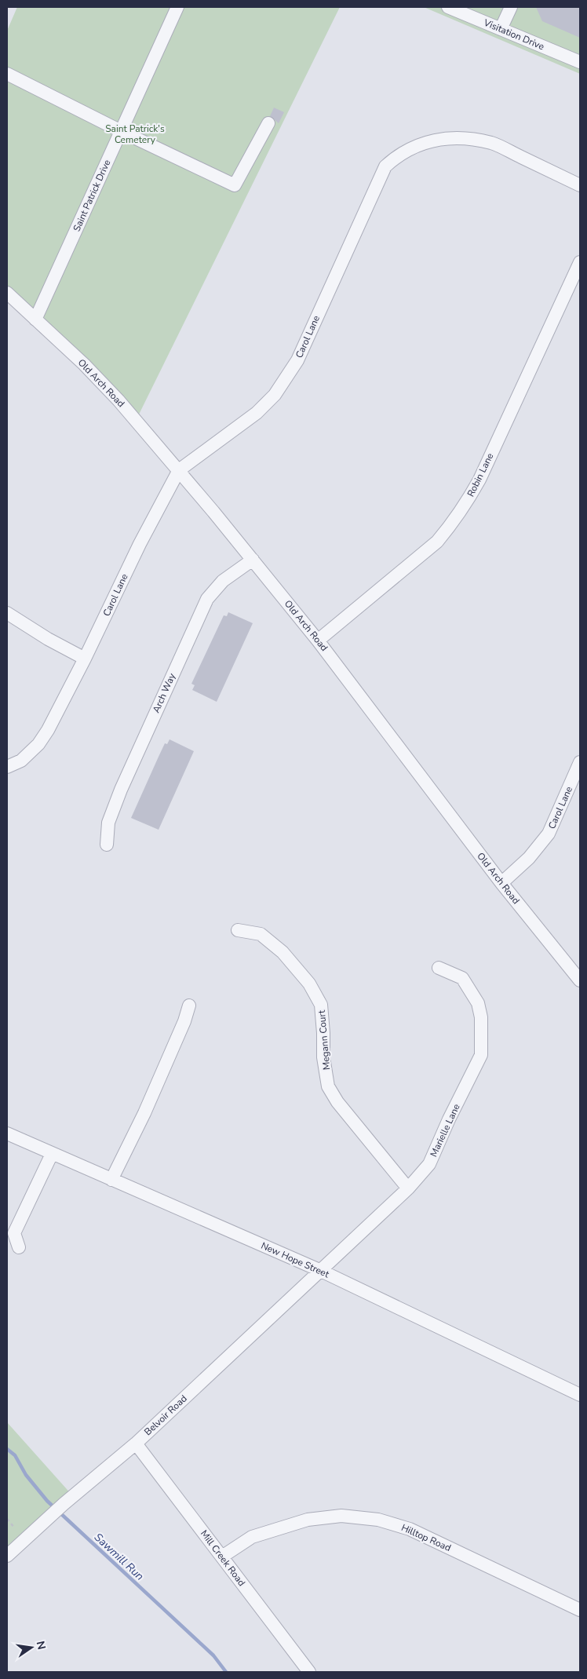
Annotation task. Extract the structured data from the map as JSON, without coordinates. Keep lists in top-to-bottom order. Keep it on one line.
{"streets":{"street":["Visitation Drive","Saint Patrick Drive","Carol Lane","Old Arch Road","Robin Lane","Arch Way","Megann Court","Marielle Lane","New Hope Street","Belvoir Road","Hilltop Road","Mill Creek Road"]},"crossings":[["Saint Patrick Drive","Old Arch Road"],["Carol Lane","Old Arch Road"],["Old Arch Road","Robin Lane"],["Old Arch Road","Arch Way"],["Megann Court","Marielle Lane"],["Marielle Lane","New Hope Street"],["Marielle Lane","Belvoir Road"],["New Hope Street","Belvoir Road"],["Belvoir Road","Mill Creek Road"],["Hilltop Road","Mill Creek Road"]],"water":["Sawmill Run"],"parks":["Saint Patrick's Cemetery"],"north":"right"}
